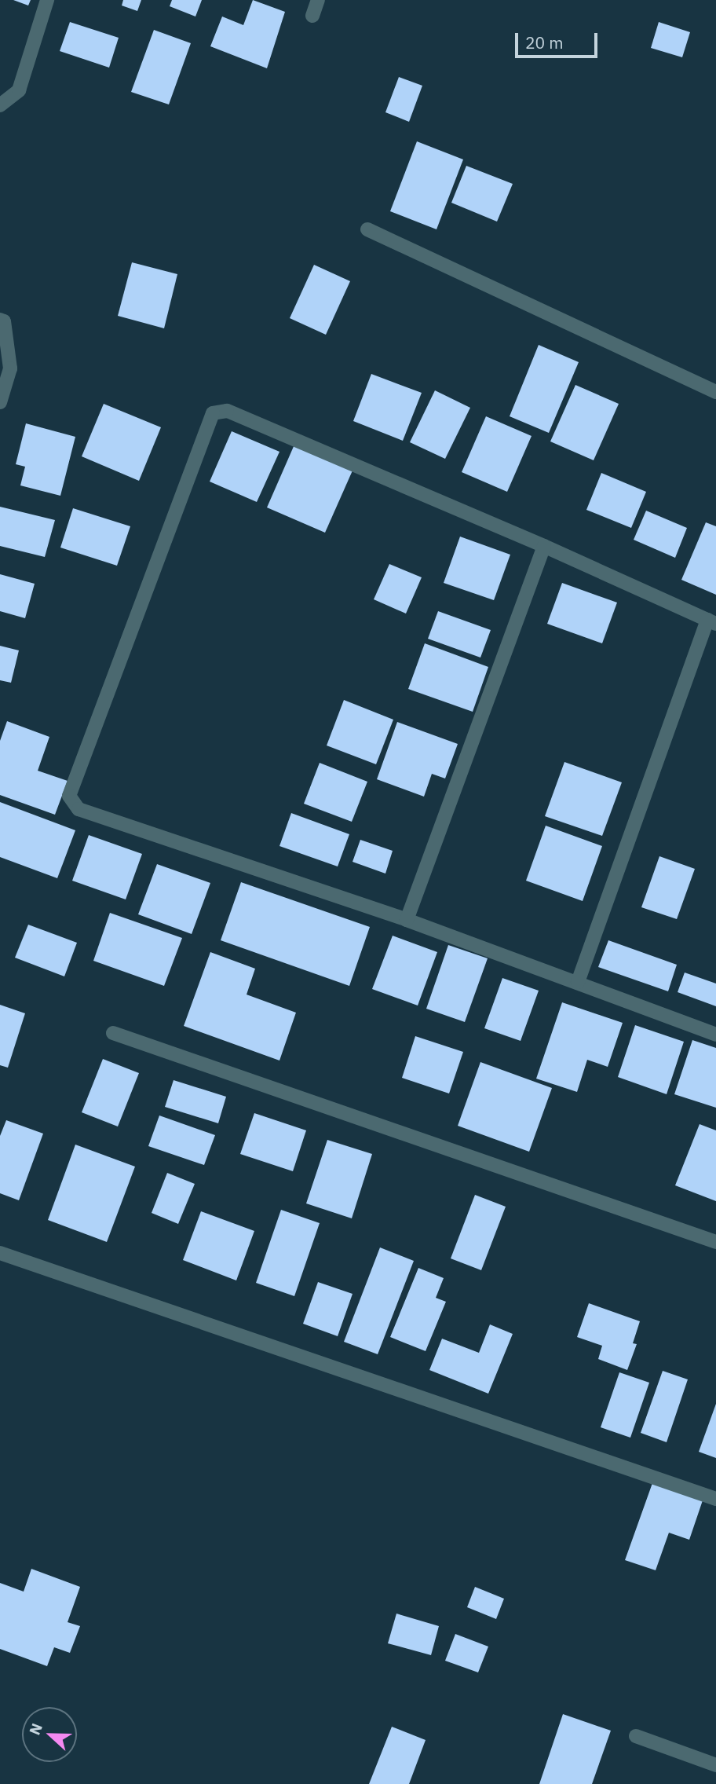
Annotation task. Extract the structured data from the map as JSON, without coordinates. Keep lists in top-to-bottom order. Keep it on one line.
{"scale_bar":"20 m","north":"left"}
